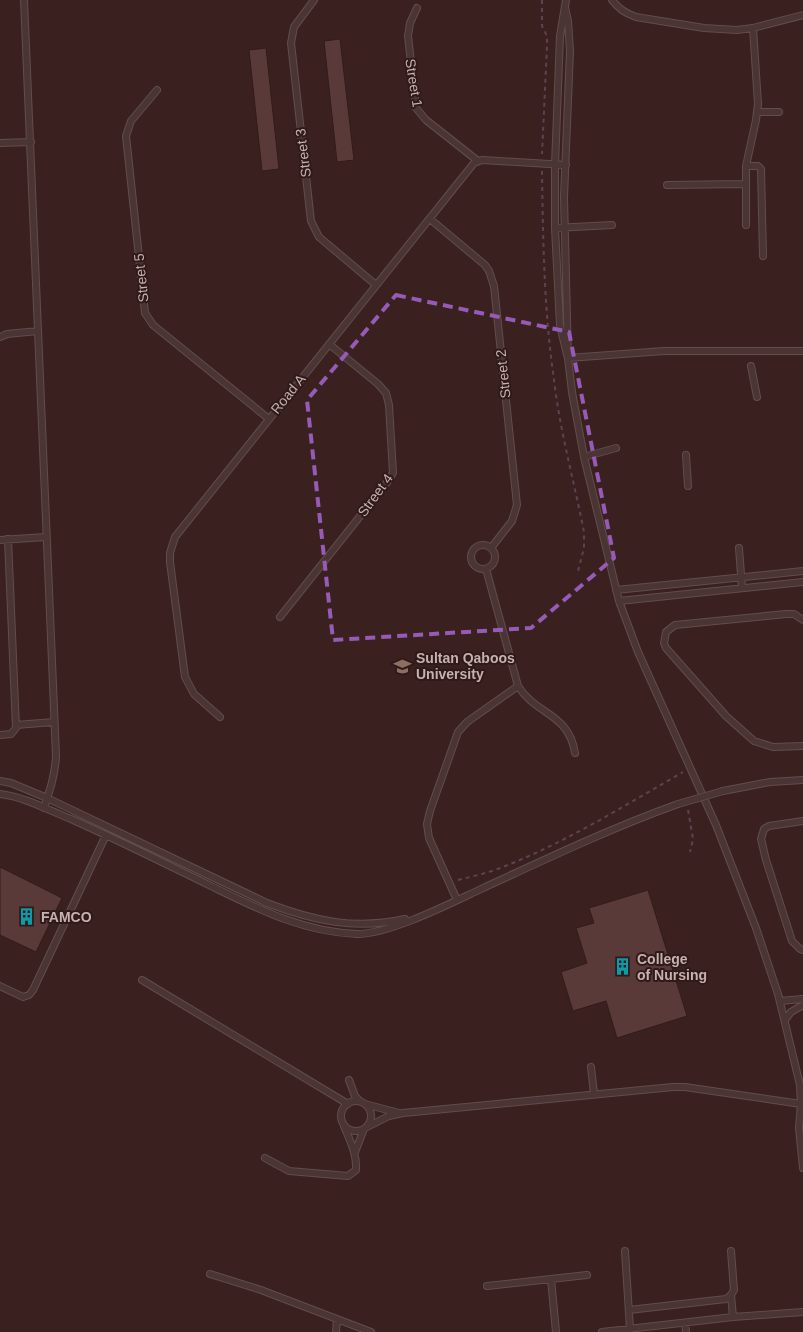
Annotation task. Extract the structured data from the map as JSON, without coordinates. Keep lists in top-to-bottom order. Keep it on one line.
{"streets":{"lane":["Street 1","Street 3","Street 5","Street 2","Road A","Street 4"]},"crossings":[["Street 1","Road A"],["Street 3","Road A"],["Street 5","Road A"],["Street 2","Road A"],["Road A","Street 4"]],"places":{"school or university":["Sultan Qaboos University"],"building":["FAMCO","College of Nursing"]}}
